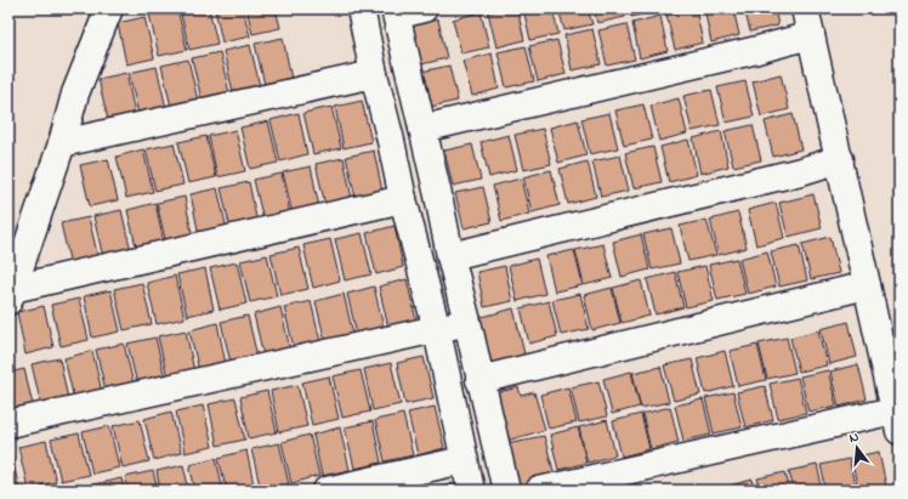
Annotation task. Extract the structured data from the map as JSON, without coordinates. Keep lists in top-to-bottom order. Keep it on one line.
{"north":"top"}
